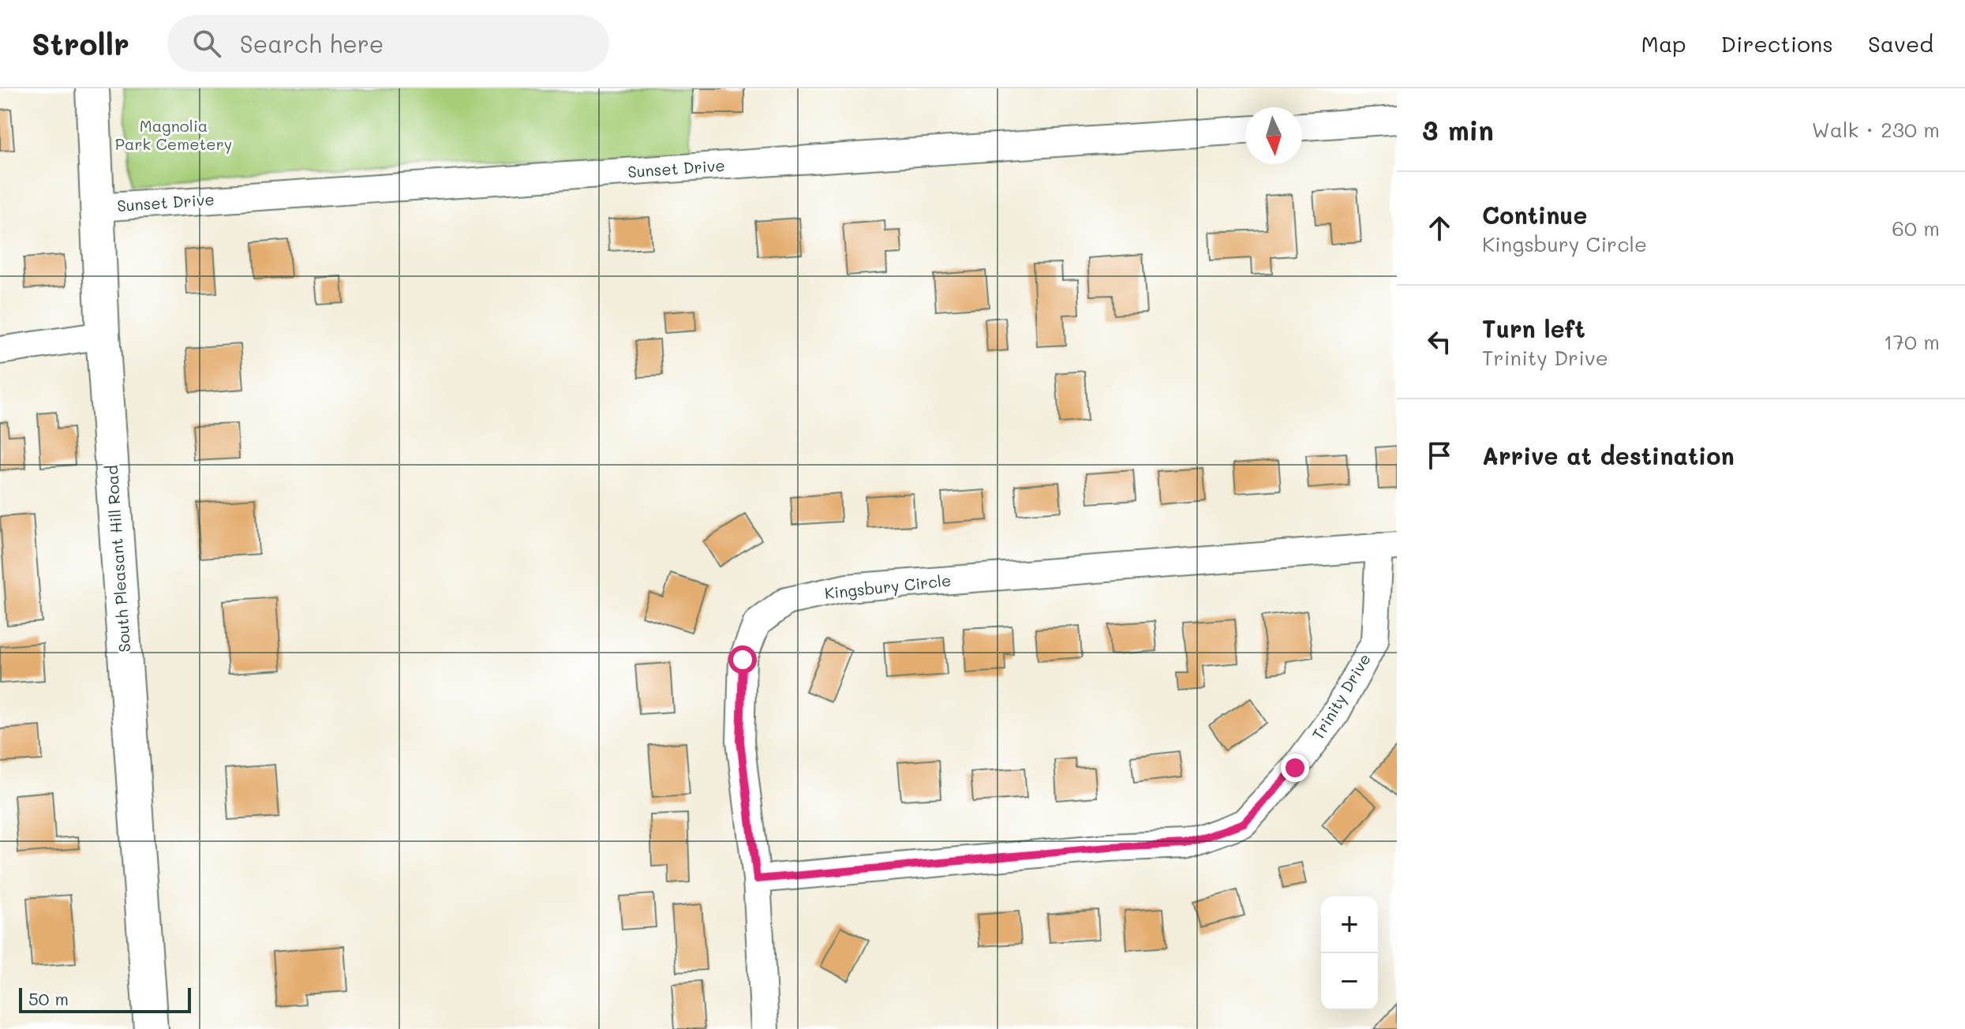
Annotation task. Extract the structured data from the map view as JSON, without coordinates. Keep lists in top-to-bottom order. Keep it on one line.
{"streets":{"street":["Sunset Drive","South Pleasant Hill Road","Kingsbury Circle","Trinity Drive"]},"crossings":[["Sunset Drive","South Pleasant Hill Road"],["Kingsbury Circle","Trinity Drive"]],"parks":["Magnolia Park Cemetery"],"scale_bar":"50 m","north":"bottom","page":{"header":"Strollr","search":"Search here","nav":["Map","Directions","Saved"],"heading":["3 min","Walk · 230 m"],"list":[["Continue","Kingsbury Circle","60 m"],["Turn left","Trinity Drive","170 m"],"Arrive at destination"],"map_buttons":["+","−"],"scale":"50 m"}}
